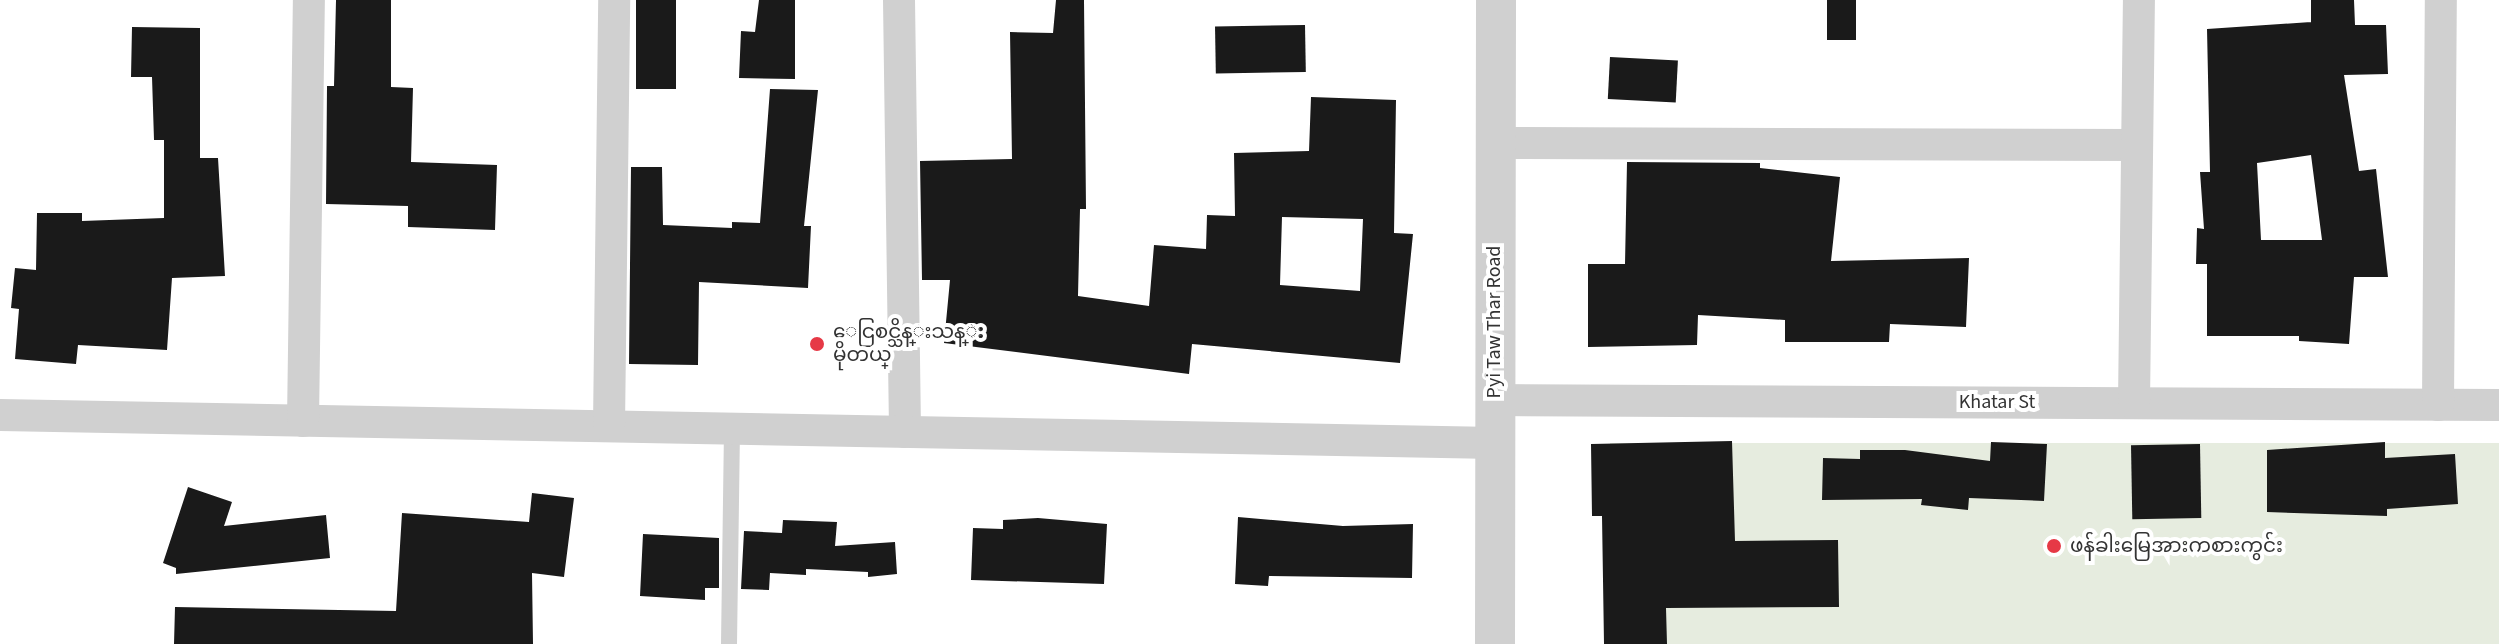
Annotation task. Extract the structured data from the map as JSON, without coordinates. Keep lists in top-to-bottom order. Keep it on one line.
{"streets":{"street":["Pyi Taw Thar Road","Khatar St"]},"crossings":[["Pyi Taw Thar Road","Khatar St"]],"places":["ေငြစင္သိန္းသန္း မိုတယ္","ဖန်ခါးမြေအားကစားကွင်း"]}
